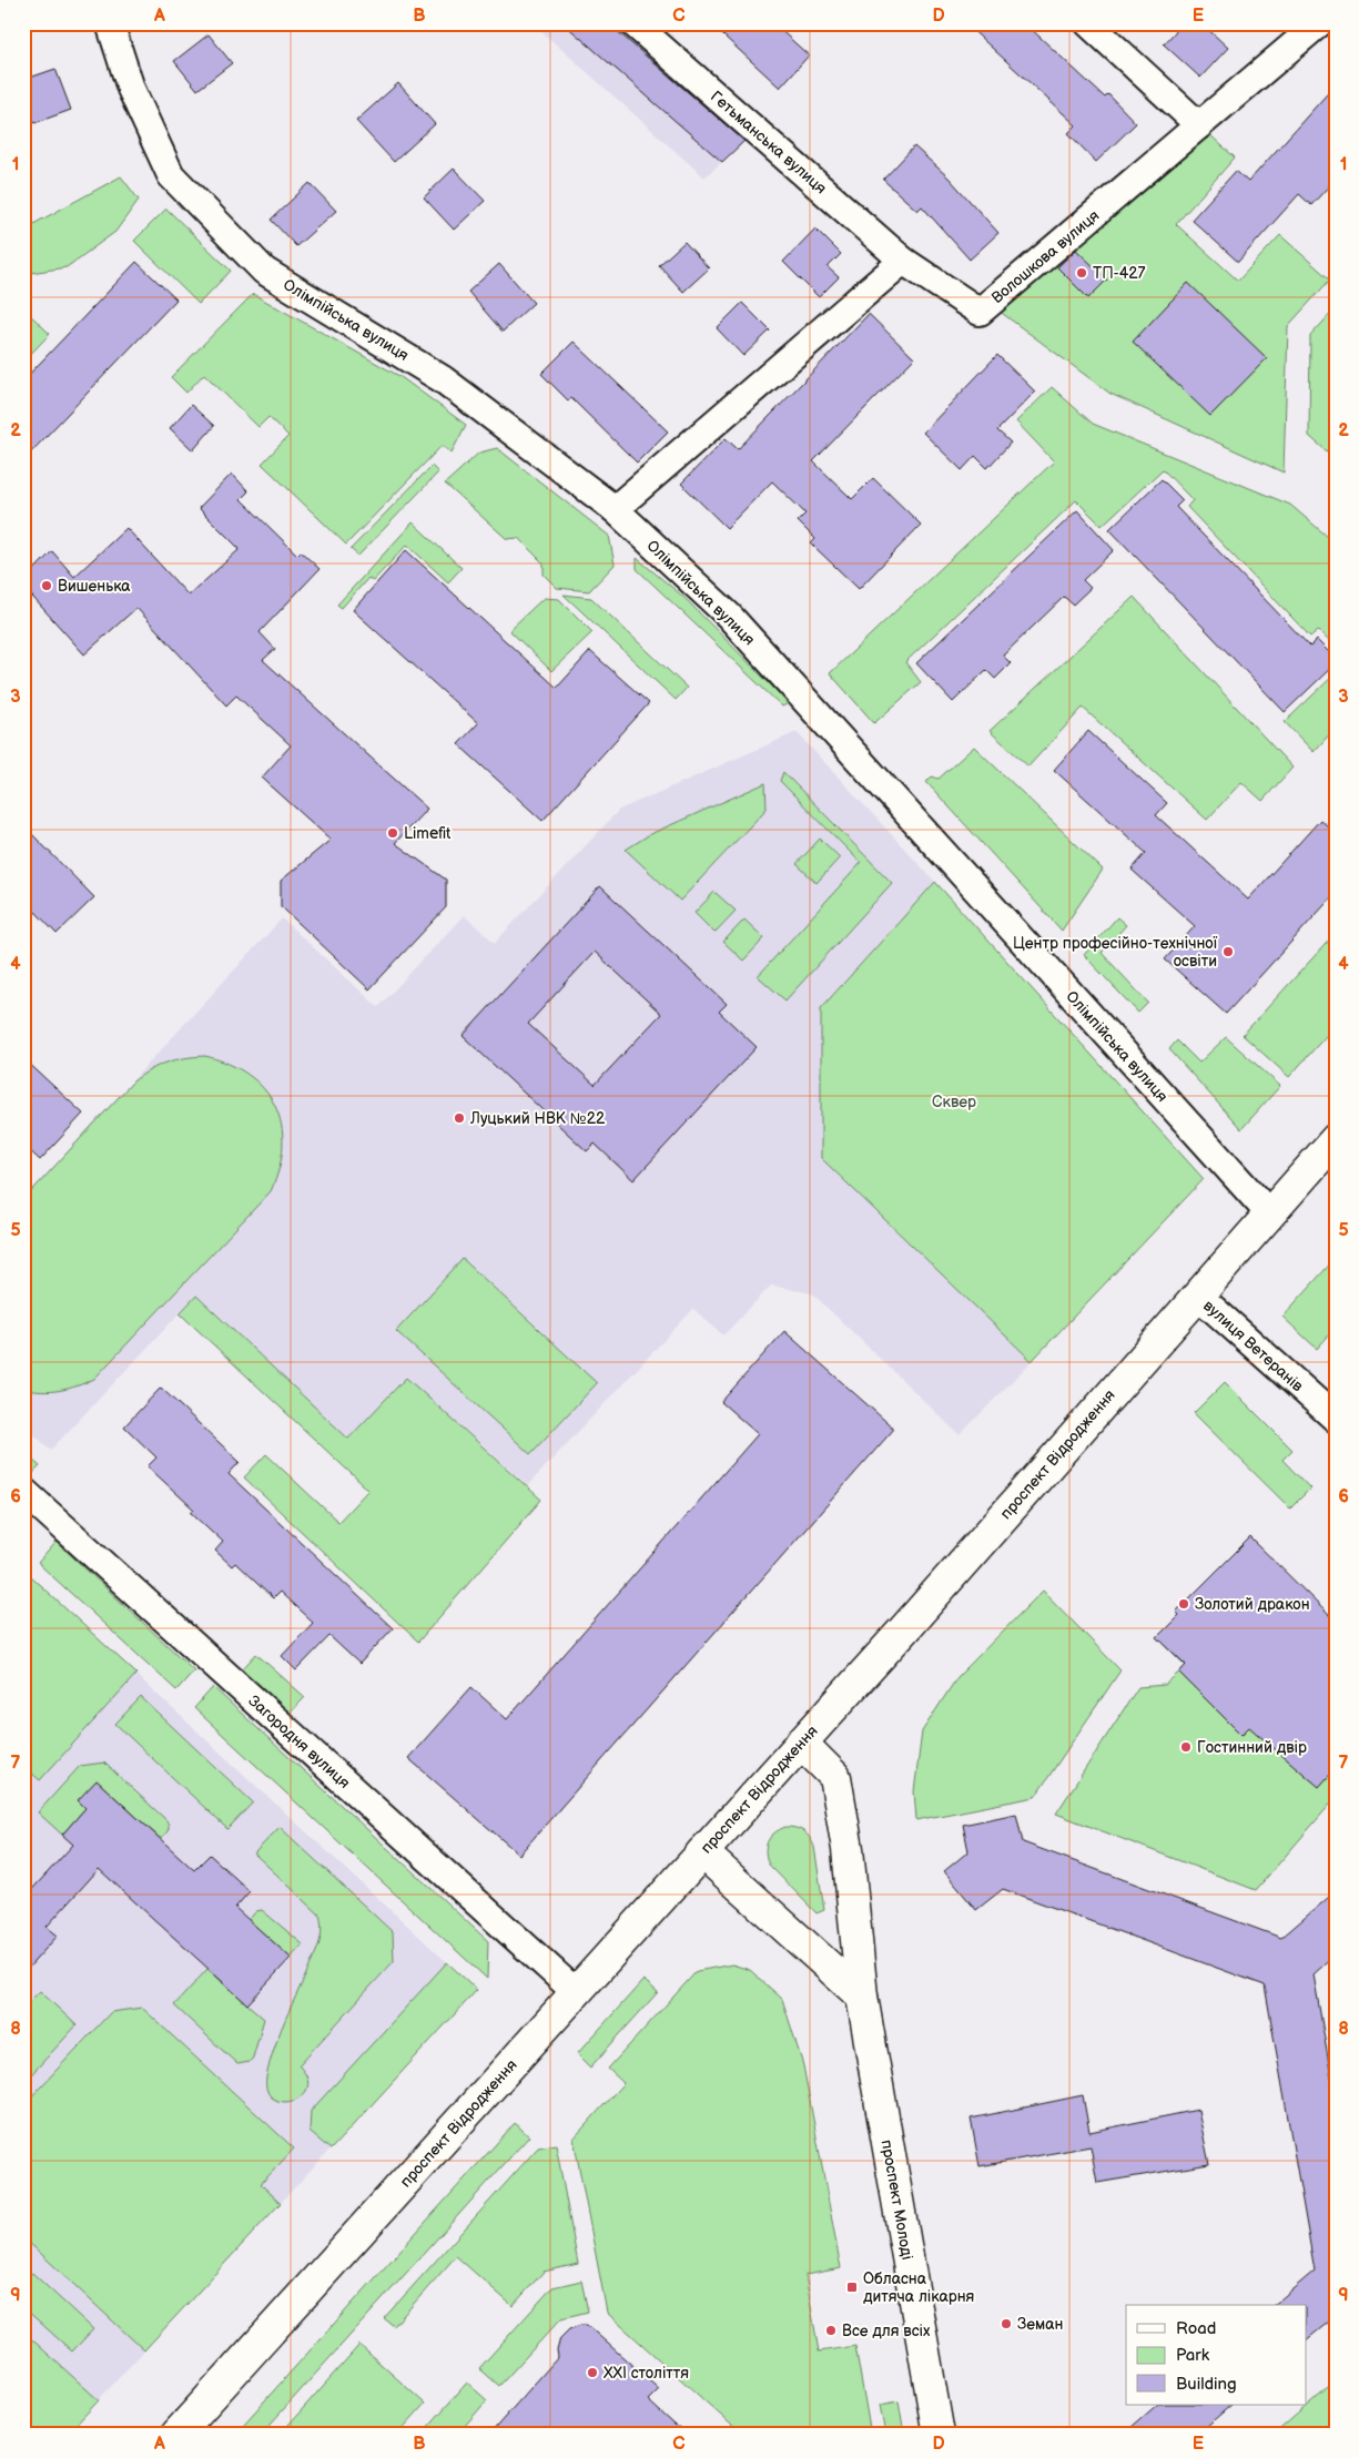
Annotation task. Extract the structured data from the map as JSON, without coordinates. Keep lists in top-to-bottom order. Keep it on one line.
{"streets":{"main road":["проспект Відродження","проспект Молоді"],"street":["Гетьманська вулиця","Волошкова вулиця","Олімпійська вулиця","вулиця Ветеранів","Загородня вулиця"]},"crossings":[["Гетьманська вулиця","Волошкова вулиця"],["Олімпійська вулиця","проспект Відродження"],["вулиця Ветеранів","проспект Відродження"],["проспект Відродження","Загородня вулиця"],["проспект Відродження","проспект Молоді"]],"parks":["Сквер"],"places":{"other":["ТП-427","Вишенька","Limefit","Центр професійно-технічної освіти","Луцький НВК №22","Золотий дракон","Гостинний двір","Земан","Все для всіх","ХХІ століття"],"transit":["Обласна дитяча лікарня"]},"legend":["Road","Park","Building"],"grid":{"columns":["A","B","C","D","E"],"rows":["1","2","3","4","5","6","7","8","9"]}}
